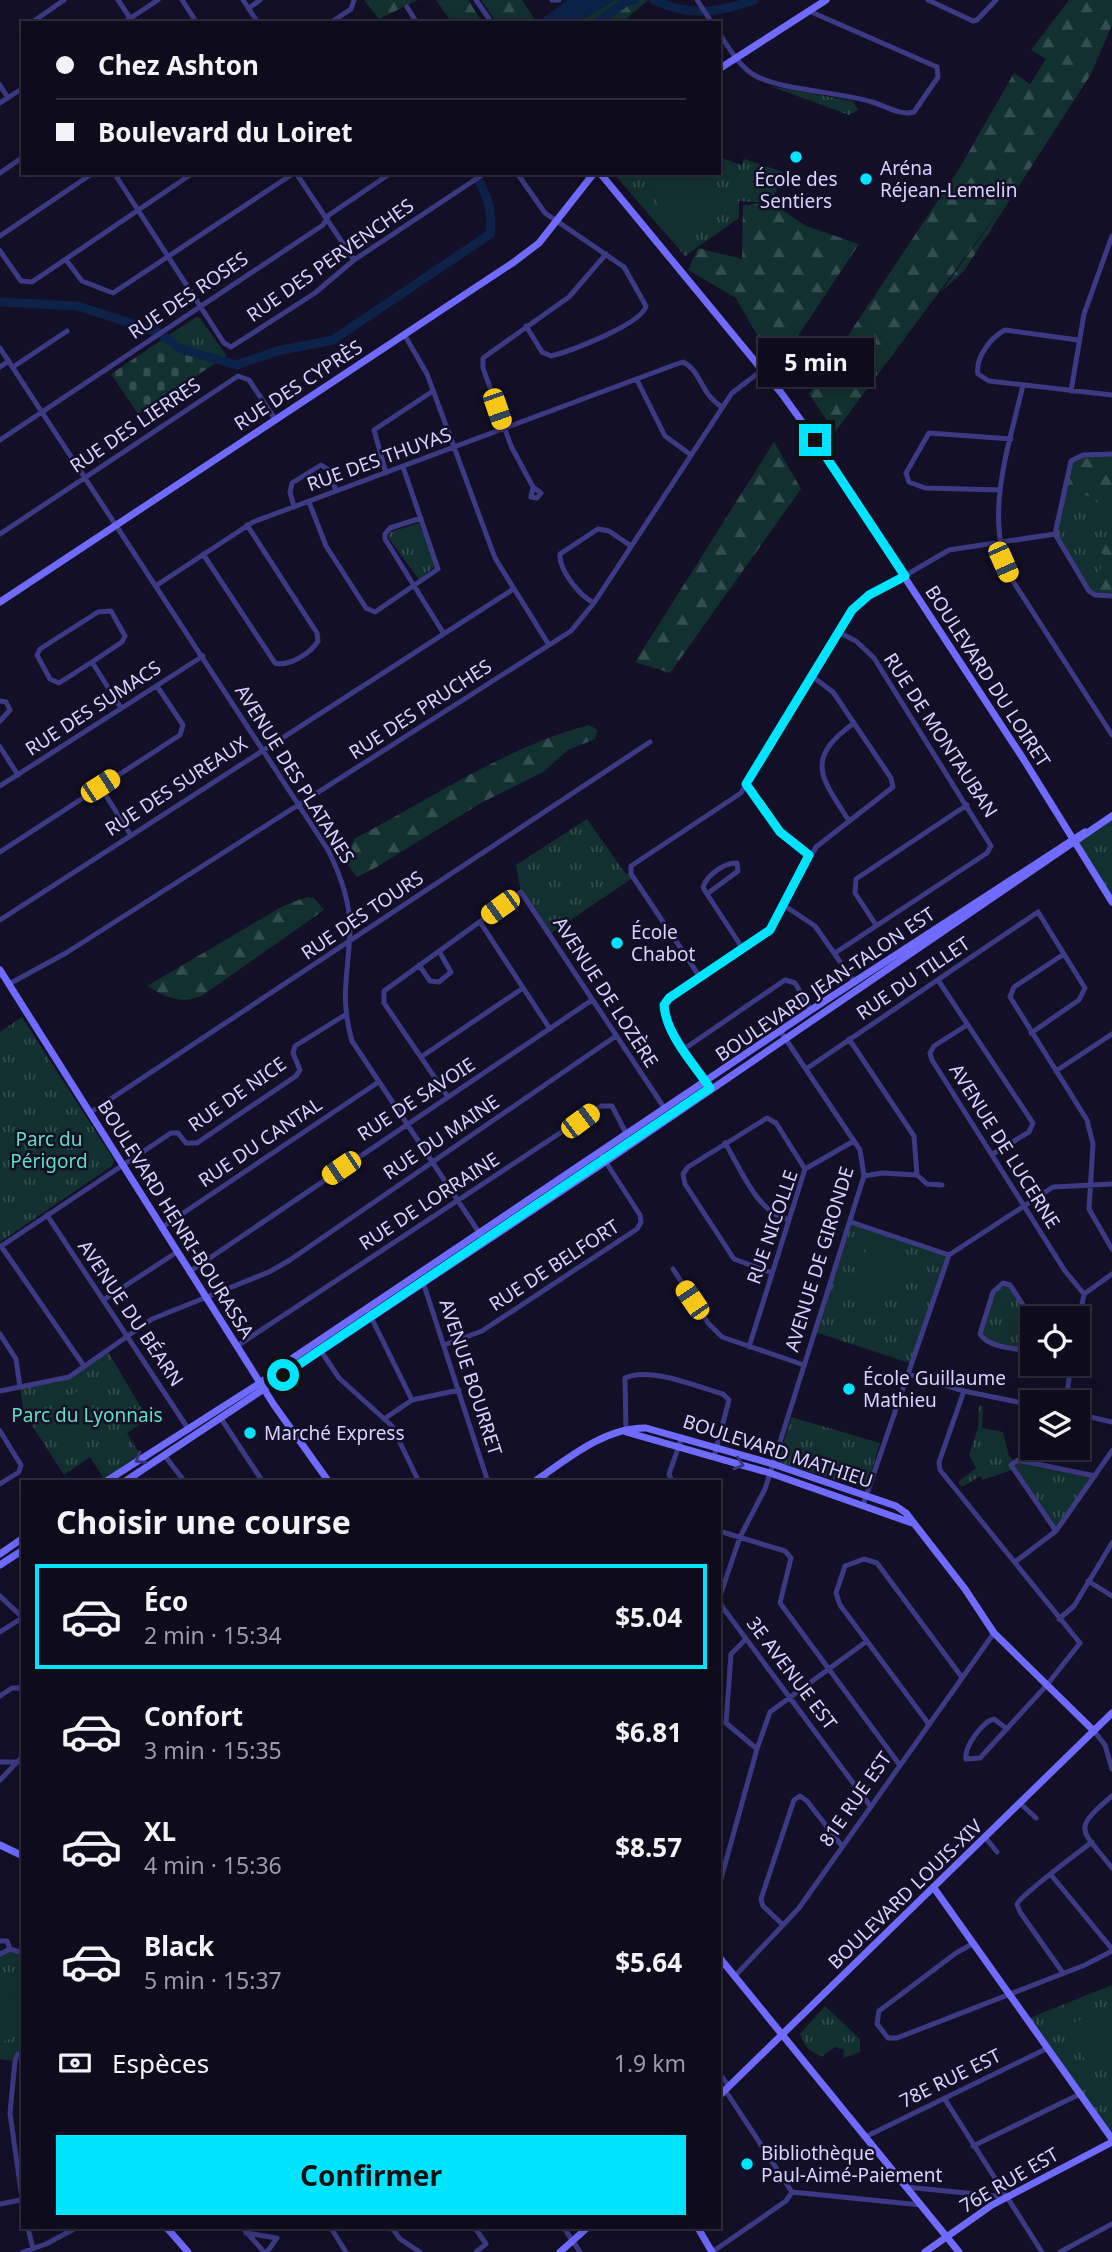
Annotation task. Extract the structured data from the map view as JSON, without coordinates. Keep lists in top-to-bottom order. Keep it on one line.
{"streets":{"street":["RUE DES PERVENCHES","RUE DES ROSES","RUE DES CYPRÈS","RUE DES LIERRES","RUE DES THUYAS","BOULEVARD DU LOIRET","RUE DES SUMACS","RUE DES PRUCHES","RUE DE MONTAUBAN","AVENUE DES PLATANES","RUE DES SUREAUX","RUE DES TOURS","RUE DU TILLET","BOULEVARD JEAN-TALON EST","AVENUE DE LOZÈRE","RUE DE NICE","RUE DE SAVOIE","RUE DU MAINE","RUE DU CANTAL","AVENUE DE LUCERNE","RUE DE LORRAINE","BOULEVARD HENRI-BOURASSA","RUE NICOLLE","AVENUE DE GIRONDE","RUE DE BELFORT","AVENUE DU BÉARN","AVENUE BOURRET","BOULEVARD MATHIEU","3E AVENUE EST","81E RUE EST","BOULEVARD LOUIS-XIV","78E RUE EST","76E RUE EST"]},"crossings":[["RUE DES PERVENCHES","RUE DES ROSES"],["RUE DES ROSES","AVENUE DES PLATANES"],["RUE DES CYPRÈS","RUE DES LIERRES"],["RUE DES CYPRÈS","AVENUE DES PLATANES"],["RUE DES LIERRES","AVENUE DES PLATANES"],["RUE DES THUYAS","RUE DES PRUCHES"],["RUE DES THUYAS","AVENUE DES PLATANES"],["BOULEVARD DU LOIRET","RUE DES PRUCHES"],["BOULEVARD DU LOIRET","BOULEVARD JEAN-TALON EST"],["RUE DES SUMACS","AVENUE DES PLATANES"],["RUE DES PRUCHES","AVENUE DES PLATANES"],["RUE DES PRUCHES","BOULEVARD HENRI-BOURASSA"],["AVENUE DES PLATANES","RUE DES SUREAUX"],["AVENUE DES PLATANES","RUE DES TOURS"],["AVENUE DES PLATANES","BOULEVARD JEAN-TALON EST"],["AVENUE DES PLATANES","RUE DE NICE"],["AVENUE DES PLATANES","RUE DE SAVOIE"],["AVENUE DES PLATANES","RUE DU MAINE"],["AVENUE DES PLATANES","RUE DU CANTAL"],["AVENUE DES PLATANES","RUE DE LORRAINE"],["RUE DES TOURS","BOULEVARD HENRI-BOURASSA"],["RUE DU TILLET","AVENUE DE GIRONDE"],["BOULEVARD JEAN-TALON EST","AVENUE DE LOZÈRE"],["BOULEVARD JEAN-TALON EST","RUE DE LORRAINE"],["BOULEVARD JEAN-TALON EST","BOULEVARD HENRI-BOURASSA"],["BOULEVARD JEAN-TALON EST","AVENUE DE GIRONDE"],["BOULEVARD JEAN-TALON EST","RUE DE BELFORT"],["BOULEVARD JEAN-TALON EST","AVENUE BOURRET"],["AVENUE DE LOZÈRE","RUE DE SAVOIE"],["AVENUE DE LOZÈRE","RUE DU MAINE"],["RUE DE NICE","BOULEVARD HENRI-BOURASSA"],["RUE DE SAVOIE","BOULEVARD HENRI-BOURASSA"],["RUE DU MAINE","BOULEVARD HENRI-BOURASSA"],["RUE DU MAINE","AVENUE DU BÉARN"],["RUE DU CANTAL","BOULEVARD HENRI-BOURASSA"],["RUE DE LORRAINE","BOULEVARD HENRI-BOURASSA"],["RUE NICOLLE","AVENUE DE GIRONDE"],["AVENUE DE GIRONDE","BOULEVARD MATHIEU"],["AVENUE DE GIRONDE","3E AVENUE EST"],["RUE DE BELFORT","AVENUE BOURRET"],["BOULEVARD MATHIEU","3E AVENUE EST"],["BOULEVARD MATHIEU","81E RUE EST"],["BOULEVARD MATHIEU","BOULEVARD LOUIS-XIV"],["3E AVENUE EST","81E RUE EST"]],"parks":["Parc du Périgord","Parc du Lyonnais"],"places":["École des Sentiers","Aréna Réjean‑Lemelin","École Chabot","École Guillaume Mathieu","Marché Express","Bibliothèque Paul-Aimé-Paiement"],"page":{"banner":["Chez Ashton","Boulevard du Loiret"],"bubble":"5 min","heading":"Choisir une course","list":[{"name":"Éco","note":"2 min · 15:34","value":"$5.04"},{"name":"Confort","note":"3 min · 15:35","value":"$6.81"},{"name":"XL","note":"4 min · 15:36","value":"$8.57"},{"name":"Black","note":"5 min · 15:37","value":"$5.64"}],"pay":["Espèces","1.9 km"],"buttons":"Confirmer"}}
